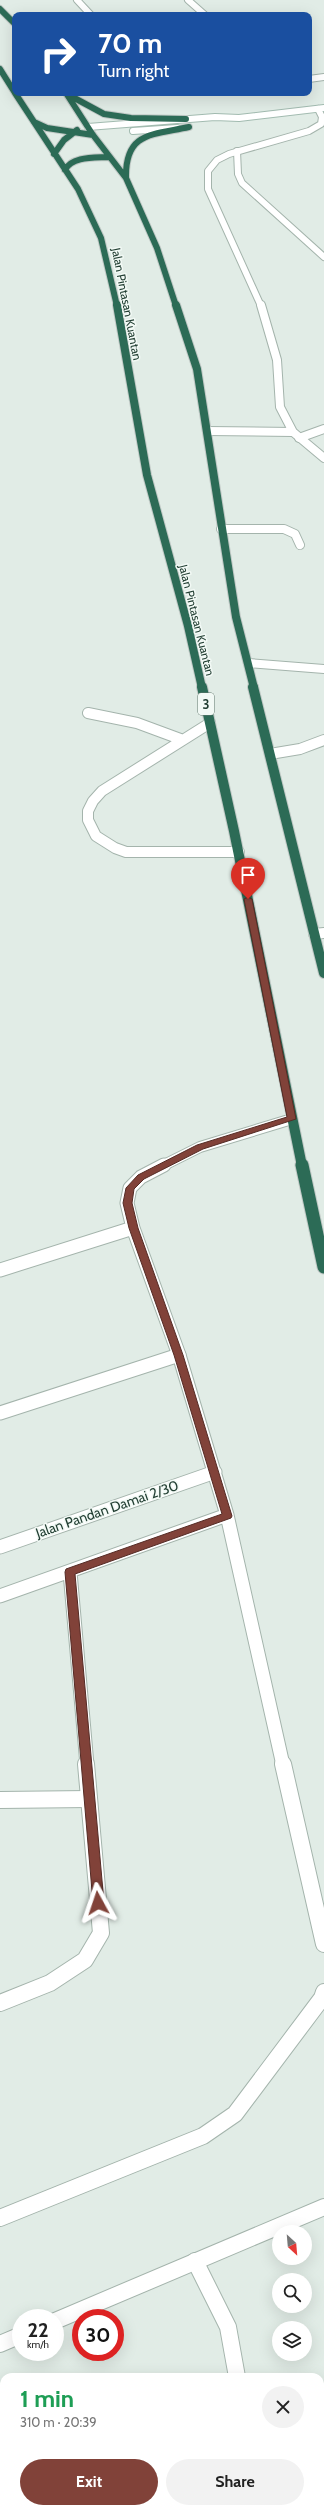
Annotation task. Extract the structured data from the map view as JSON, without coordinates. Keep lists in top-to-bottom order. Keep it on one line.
{"streets":{"highway":["Jalan Pintasan Kuantan","3"],"street":["Jalan Pandan Damai 2/30"]},"north":"bottom right","page":{"turn":["70 m","Turn right"],"speed":"22 km/h","limit":"30","heading":["1 min","310 m · 20:39"],"buttons":["Exit","Share"]}}
